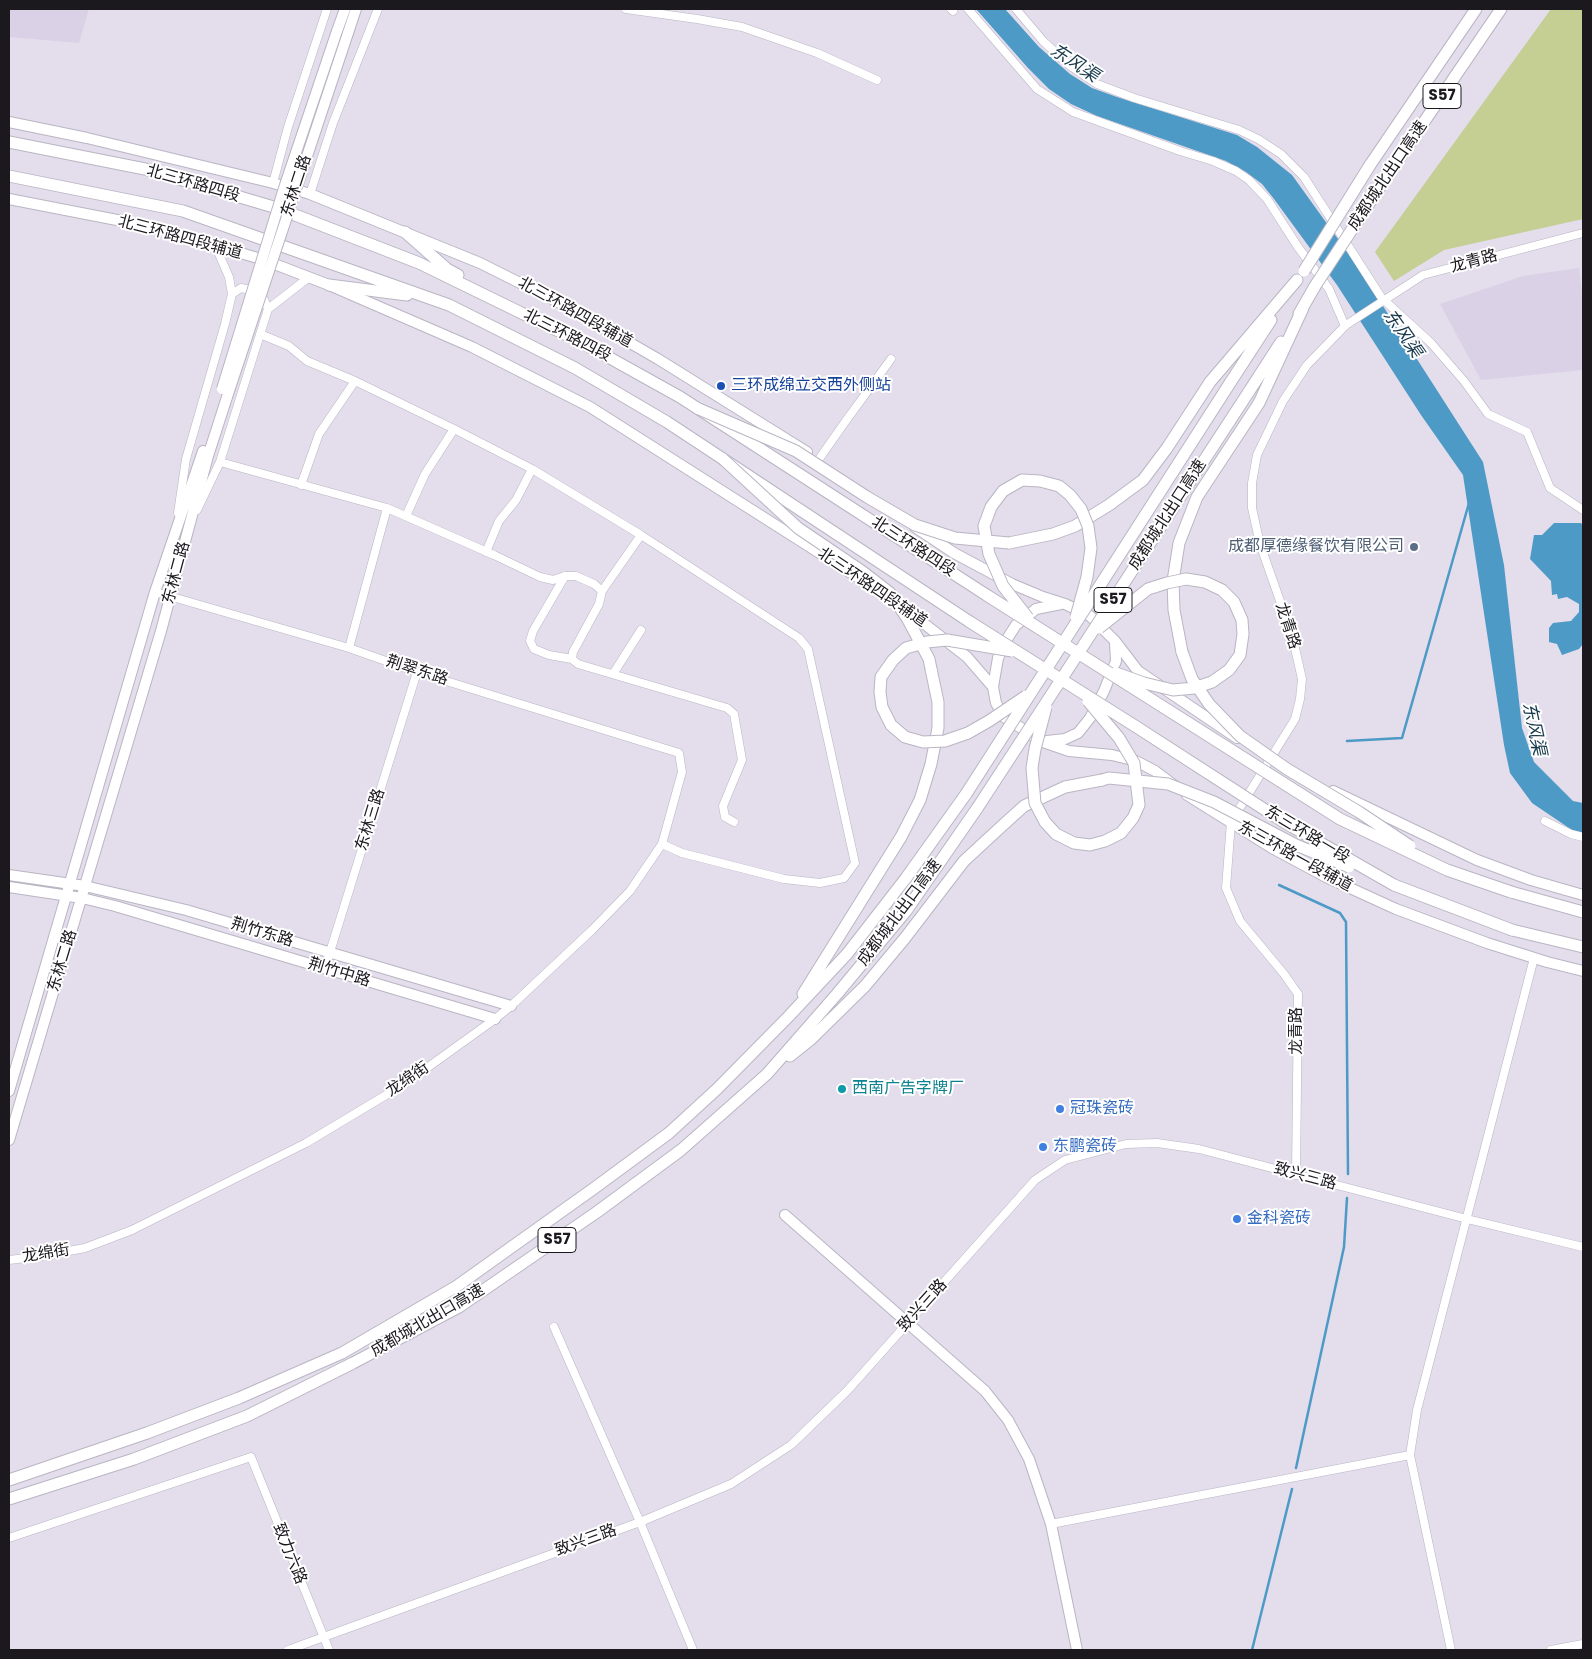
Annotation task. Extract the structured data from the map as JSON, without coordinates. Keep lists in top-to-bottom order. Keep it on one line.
{"streets":{"highway":["S57","成都城北出口高速","北三环路四段","东三环路一段"],"main road":["东林二路","北三环路四段辅道","东三环路一段辅道","荆竹东路","荆竹中路"],"street":["龙青路","荆翠东路","东林三路","龙绵街","致兴三路","致力六路"]},"crossings":[["北三环路四段","东三环路一段"],["东林二路","荆翠东路"],["东林二路","荆竹东路"],["东林二路","荆竹中路"],["北三环路四段辅道","东三环路一段辅道"],["龙青路","东三环路一段辅道"],["龙青路","致兴三路"],["荆翠东路","东林三路"],["荆翠东路","龙绵街"],["东林三路","荆竹东路"],["东林三路","荆竹中路"],["荆竹东路","龙绵街"],["荆竹中路","龙绵街"],["致兴三路","致力六路"]],"water":["东风渠"],"places":["三环成绵立交西外侧站","成都厚德缘餐饮有限公司","西南广告字牌厂","冠珠瓷砖","东鹏瓷砖","金科瓷砖"]}
